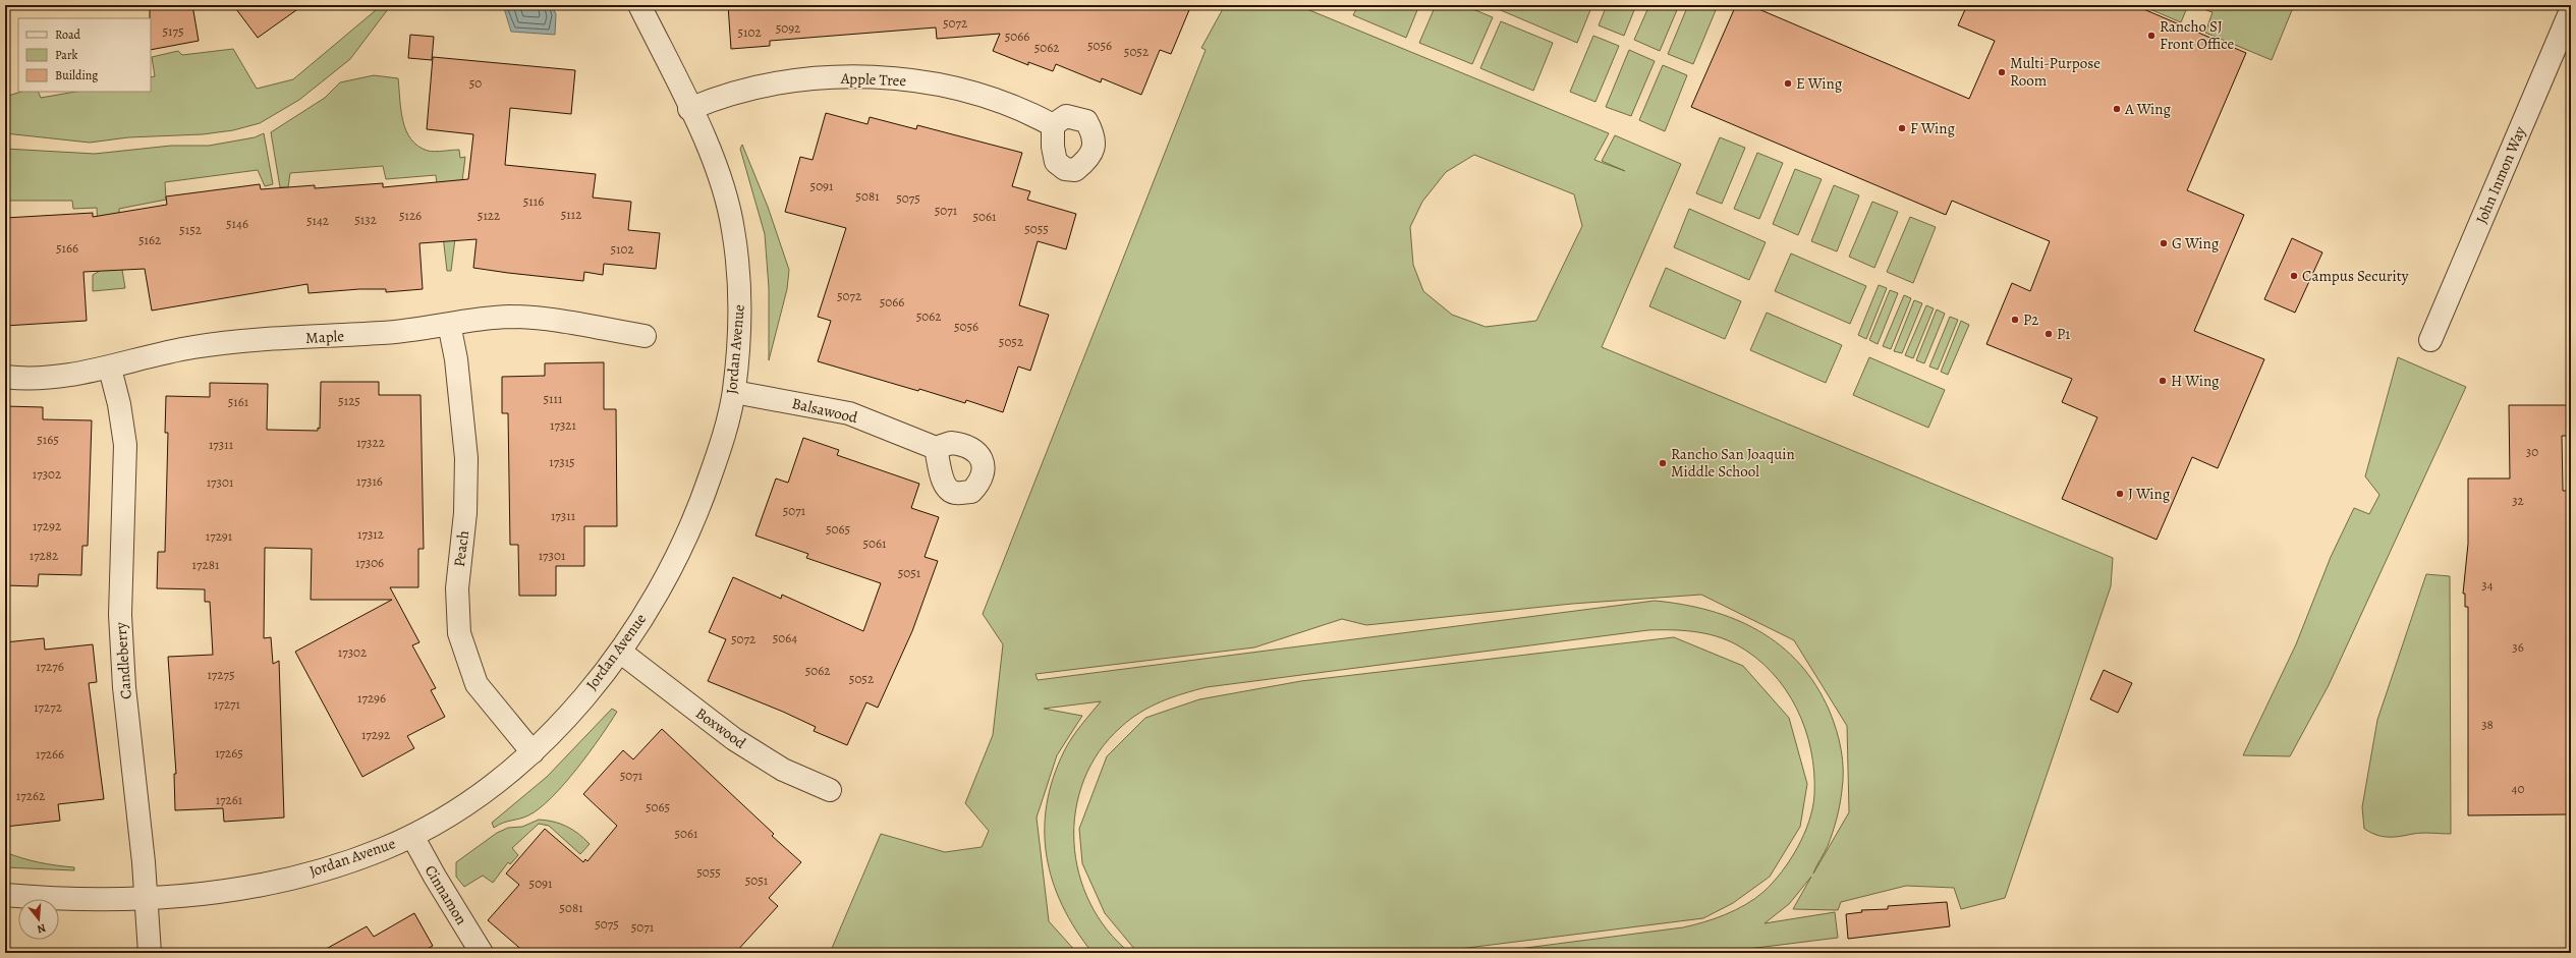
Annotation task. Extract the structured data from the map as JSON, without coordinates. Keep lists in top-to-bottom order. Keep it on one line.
{"streets":{"street":["Apple Tree","John Inmon Way","Maple","Jordan Avenue","Balsawood","Peach","Candleberry","Boxwood","Cinnamon"]},"crossings":[["Apple Tree","Jordan Avenue"],["Maple","Peach"],["Maple","Candleberry"],["Jordan Avenue","Balsawood"],["Jordan Avenue","Peach"],["Jordan Avenue","Candleberry"],["Jordan Avenue","Boxwood"],["Jordan Avenue","Cinnamon"]],"places":["Rancho SJ Front Office","Multi-Purpose Room","E Wing","A Wing","F Wing","G Wing","Campus Security","P2","P1","H Wing","Rancho San Joaquin Middle School","J Wing"],"house_numbers":["5072","5092","5175","5102","5066","5056","5062","5052","50","5091","5081","5075","5116","5071","5112","5126","5122","5061","5132","5142","5146","5055","5152","5162","5166","5102","5072","5066","5062","5056","5052","5111","5125","5161","17321","5165","17322","17311","30","17315","17302","17316","17301","32","5071","17311","17292","5065","17312","17291","5061","17282","17301","17306","17281","5051","34","5064","5072","36","17302","17276","5062","17275","5052","17296","17271","17272","38","17292","17265","17266","5071","40","17262","17261","5065","5061","5055","5051","5091","5081","5075","5071"],"legend":["Road","Park","Building"],"north":"bottom"}
